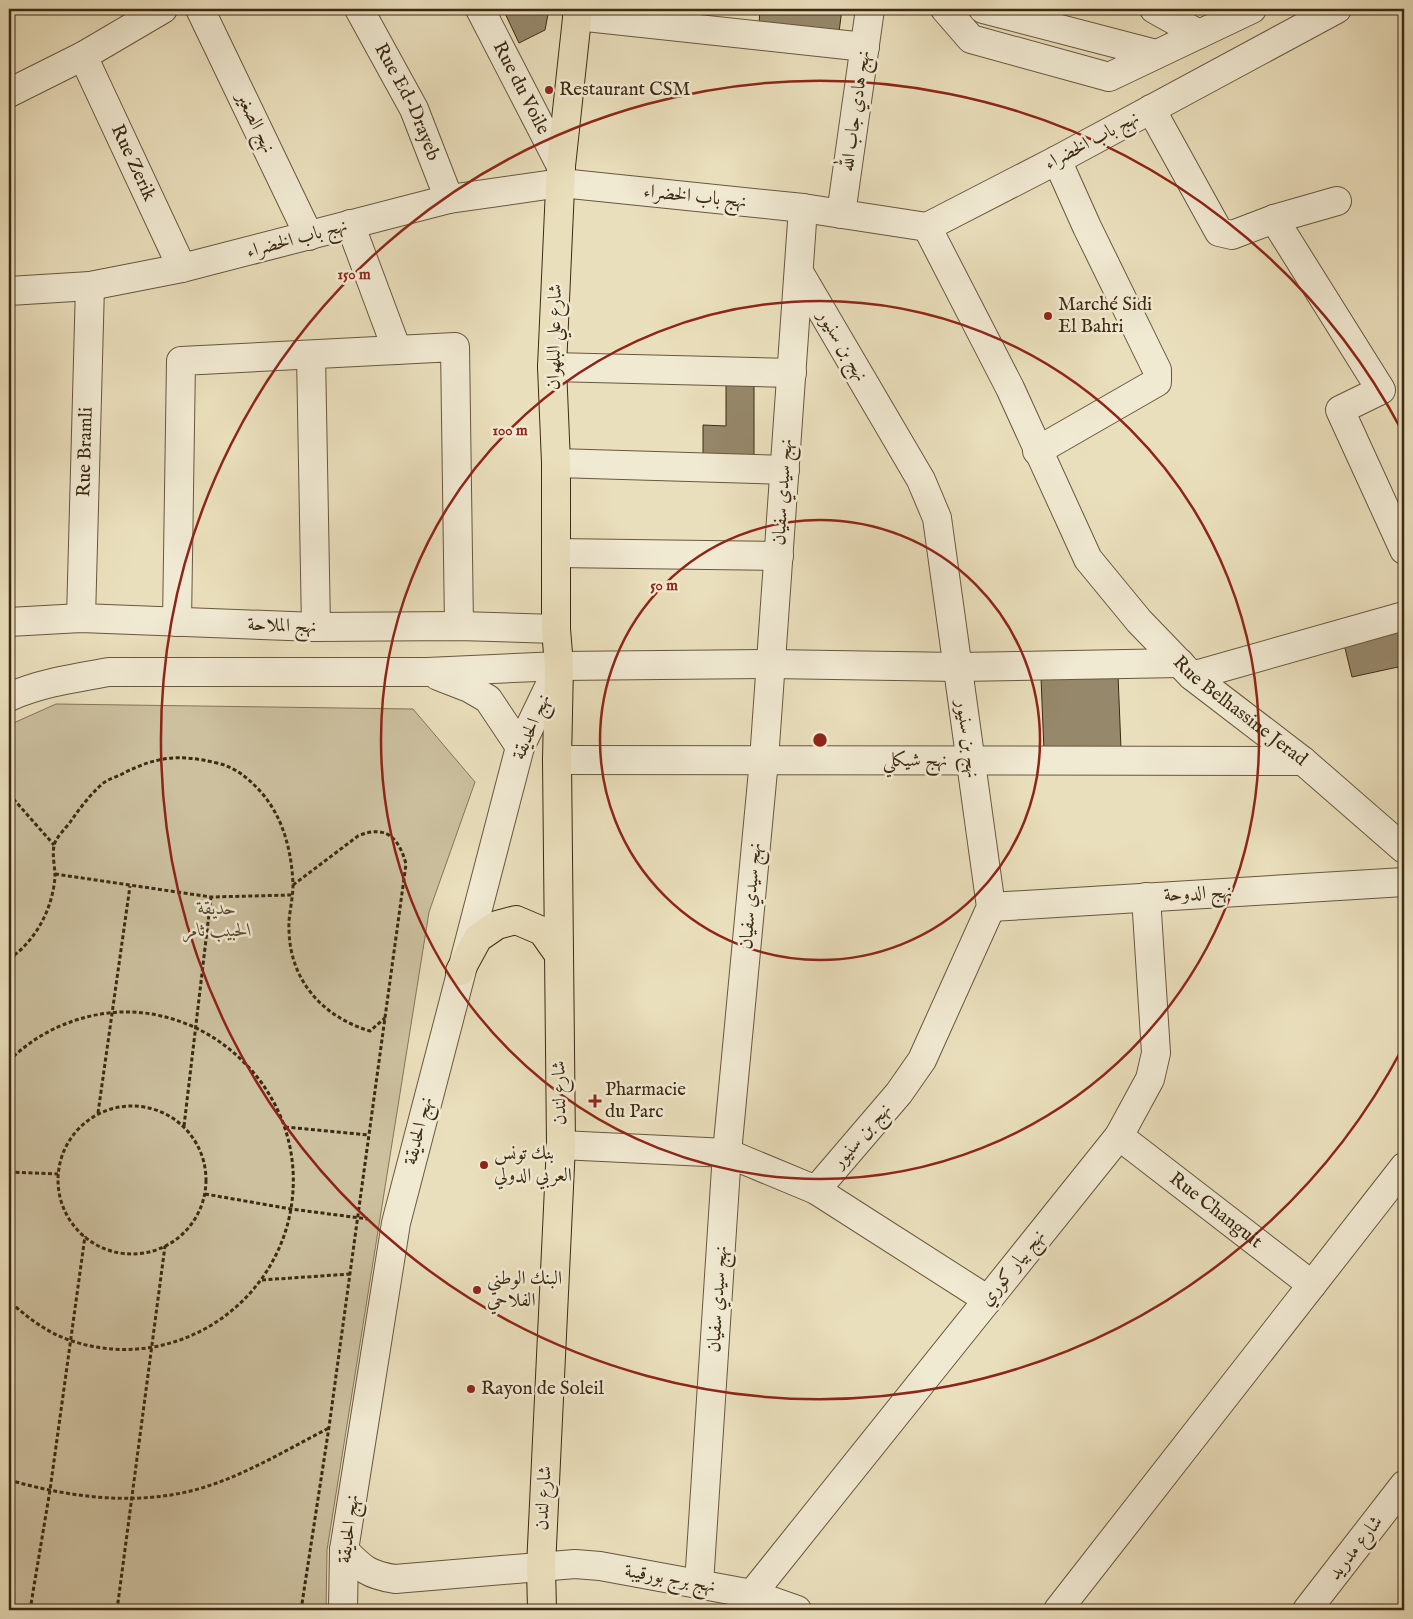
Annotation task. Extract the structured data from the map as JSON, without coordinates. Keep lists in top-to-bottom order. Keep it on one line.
{"streets":{"main road":["شارع علي البلهوان","شارع لندن"],"street":["Rue du Voile","Rue Ed-Drayeb","نهج هادي جاب الله","نهج الصغير","نهج باب الخضراء","Rue Zerik","نهج بن سنيور","Rue Bramli","نهج سيدي سفيان","نهج الملاحة","Rue Belhassine Jerad","نهج الحديقة","نهج شيكلي","نهج الدوحة","Rue Changuit","نهج بيار كوري","شارع مدريد","نهج برج بورقيبة"]},"crossings":[["Rue du Voile","نهج باب الخضراء"],["Rue du Voile","شارع علي البلهوان"],["Rue Ed-Drayeb","نهج باب الخضراء"],["نهج هادي جاب الله","نهج باب الخضراء"],["نهج الصغير","نهج باب الخضراء"],["نهج باب الخضراء","Rue Zerik"],["نهج باب الخضراء","شارع علي البلهوان"],["نهج باب الخضراء","Rue Bramli"],["نهج باب الخضراء","نهج سيدي سفيان"],["نهج باب الخضراء","Rue Belhassine Jerad"],["شارع علي البلهوان","نهج الملاحة"],["شارع علي البلهوان","نهج الحديقة"],["شارع علي البلهوان","شارع لندن"],["نهج بن سنيور","نهج سيدي سفيان"],["نهج بن سنيور","نهج شيكلي"],["نهج بن سنيور","نهج الدوحة"],["Rue Bramli","نهج الملاحة"],["نهج سيدي سفيان","نهج شيكلي"],["نهج سيدي سفيان","نهج برج بورقيبة"],["Rue Belhassine Jerad","نهج شيكلي"],["نهج الحديقة","شارع لندن"],["نهج الحديقة","نهج برج بورقيبة"],["نهج شيكلي","شارع لندن"],["نهج الدوحة","نهج بيار كوري"],["شارع لندن","نهج برج بورقيبة"],["Rue Changuit","نهج بيار كوري"],["نهج بيار كوري","نهج برج بورقيبة"]],"parks":["حديقة الحبيب ثامر"],"places":{"other":["Restaurant CSM","Marché Sidi El Bahri","بنك تونس العربي الدولي","البنك الوطني الفلاحي","Rayon de Soleil"],"health":["Pharmacie du Parc"]},"rings":["150 m","100 m","50 m"]}
